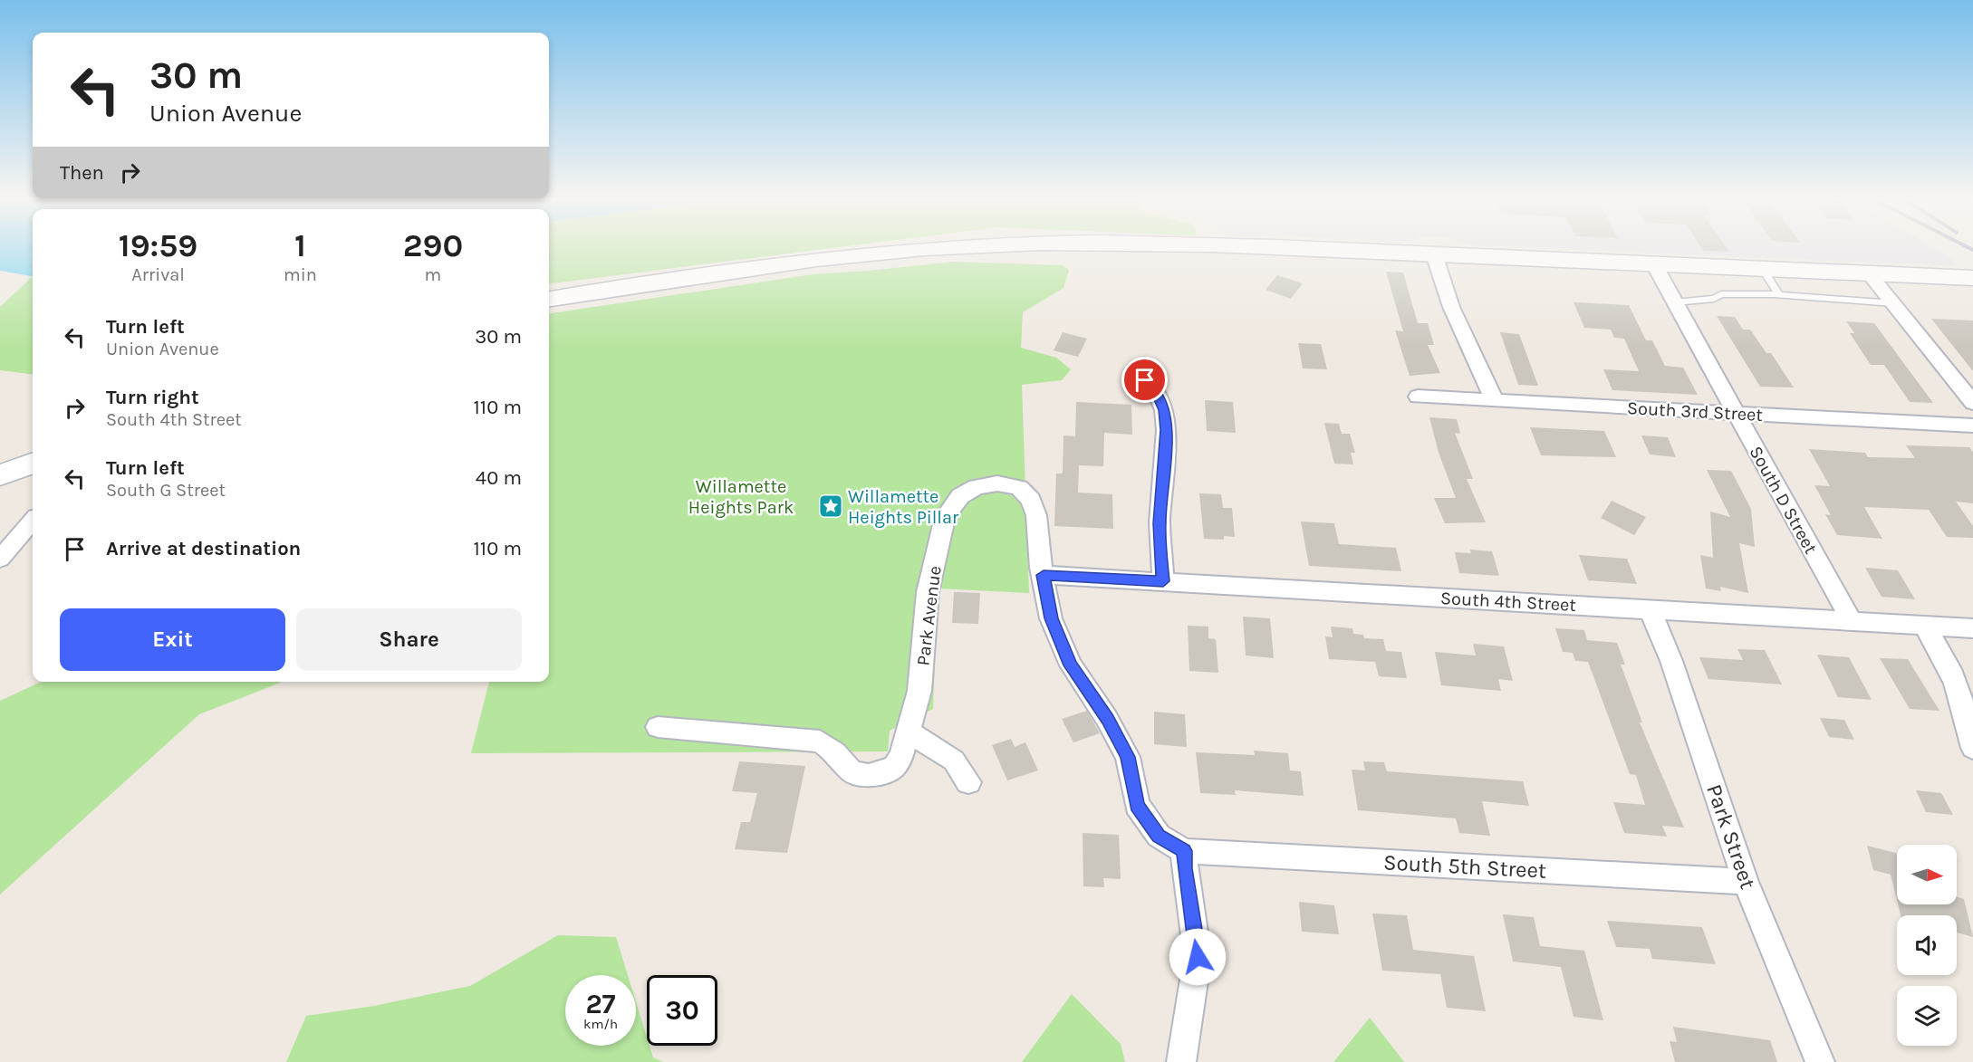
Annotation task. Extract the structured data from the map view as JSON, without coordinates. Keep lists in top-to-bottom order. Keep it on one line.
{"streets":{"street":["South 3rd Street","South D Street","South 4th Street","Park Avenue","Park Street","South 5th Street"]},"crossings":[["South 3rd Street","South D Street"],["South D Street","South 4th Street"],["South 4th Street","Park Avenue"],["South 4th Street","Park Street"],["Park Avenue","South 5th Street"],["Park Street","South 5th Street"]],"parks":["Willamette Heights Park"],"places":{"place":["Willamette Heights Pillar"]},"north":"right","page":{"turn":["30 m","Union Avenue"],"then":"Then","eta":["19:59","Arrival","1","min","290","m"],"list":[{"name":"Turn left","note":"Union Avenue","value":"30 m"},{"name":"Turn right","note":"South 4th Street","value":"110 m"},{"name":"Turn left","note":"South G Street","value":"40 m"},{"name":"Arrive at destination","value":"110 m"}],"buttons":["Exit","Share"],"speed":"27 km/h","limit":"30"}}
